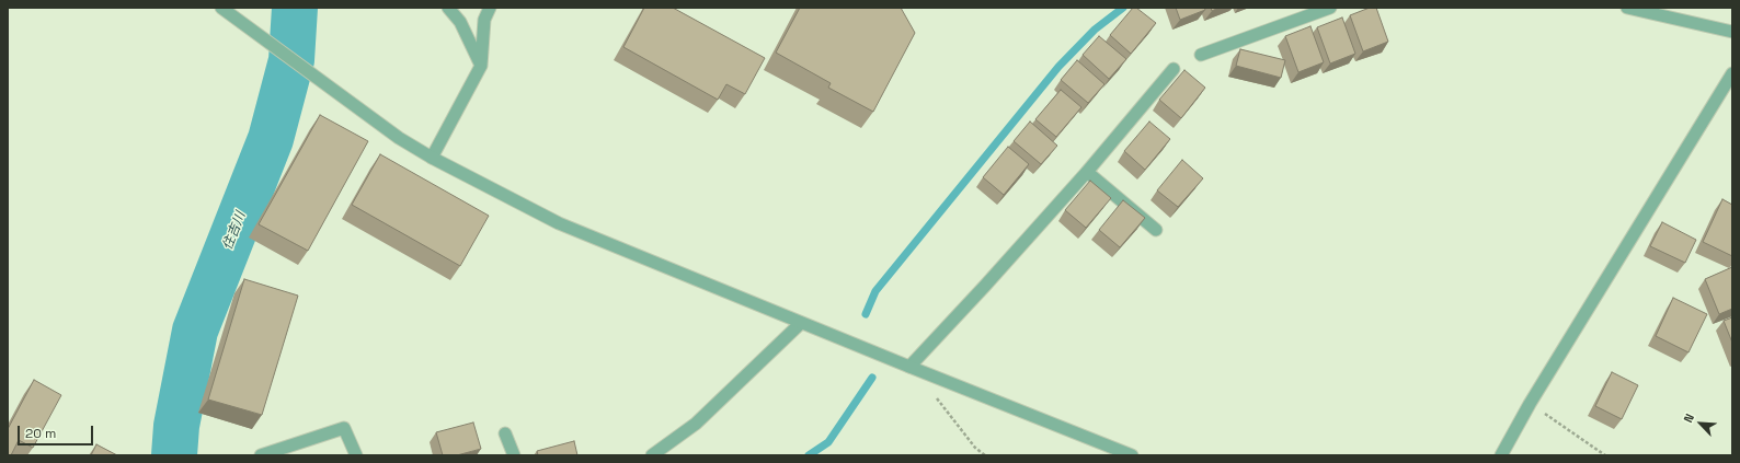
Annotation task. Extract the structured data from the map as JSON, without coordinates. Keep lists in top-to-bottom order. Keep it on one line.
{"water":["住吉川"],"scale_bar":"20 m","north":"top left"}
